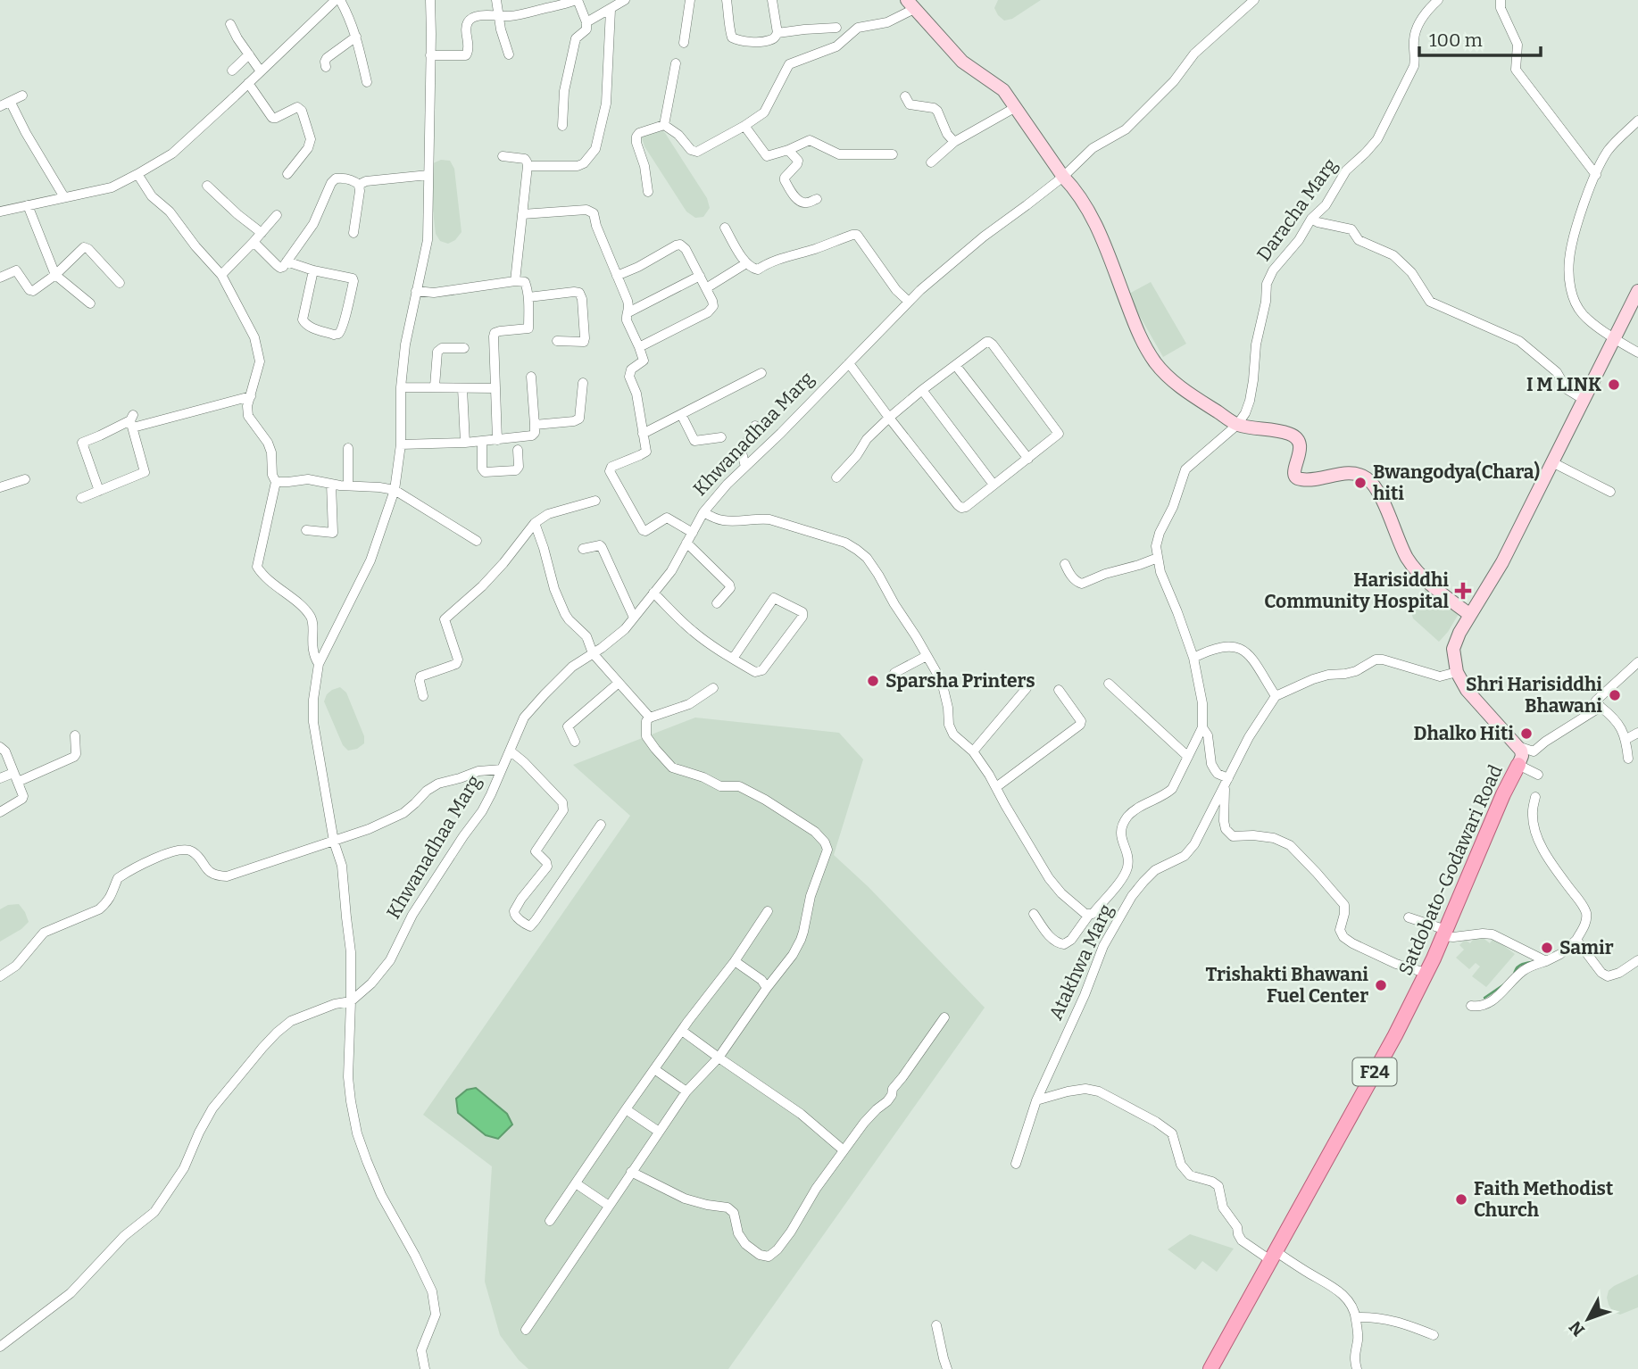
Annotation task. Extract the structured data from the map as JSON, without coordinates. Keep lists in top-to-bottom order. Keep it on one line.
{"streets":{"main road":["Satdobato-Godawari Road","F24"],"street":["Daracha Marg","Khwanadhaa Marg","Atakhwa Marg"]},"places":{"other":["I M LINK","Bwangodya(Chara) hiti","Sparsha Printers","Shri Harisiddhi Bhawani","Dhalko Hiti","Samir","Trishakti Bhawani Fuel Center","Faith Methodist Church"],"health":["Harisiddhi Community Hospital"]},"scale_bar":"100 m","north":"bottom left"}
